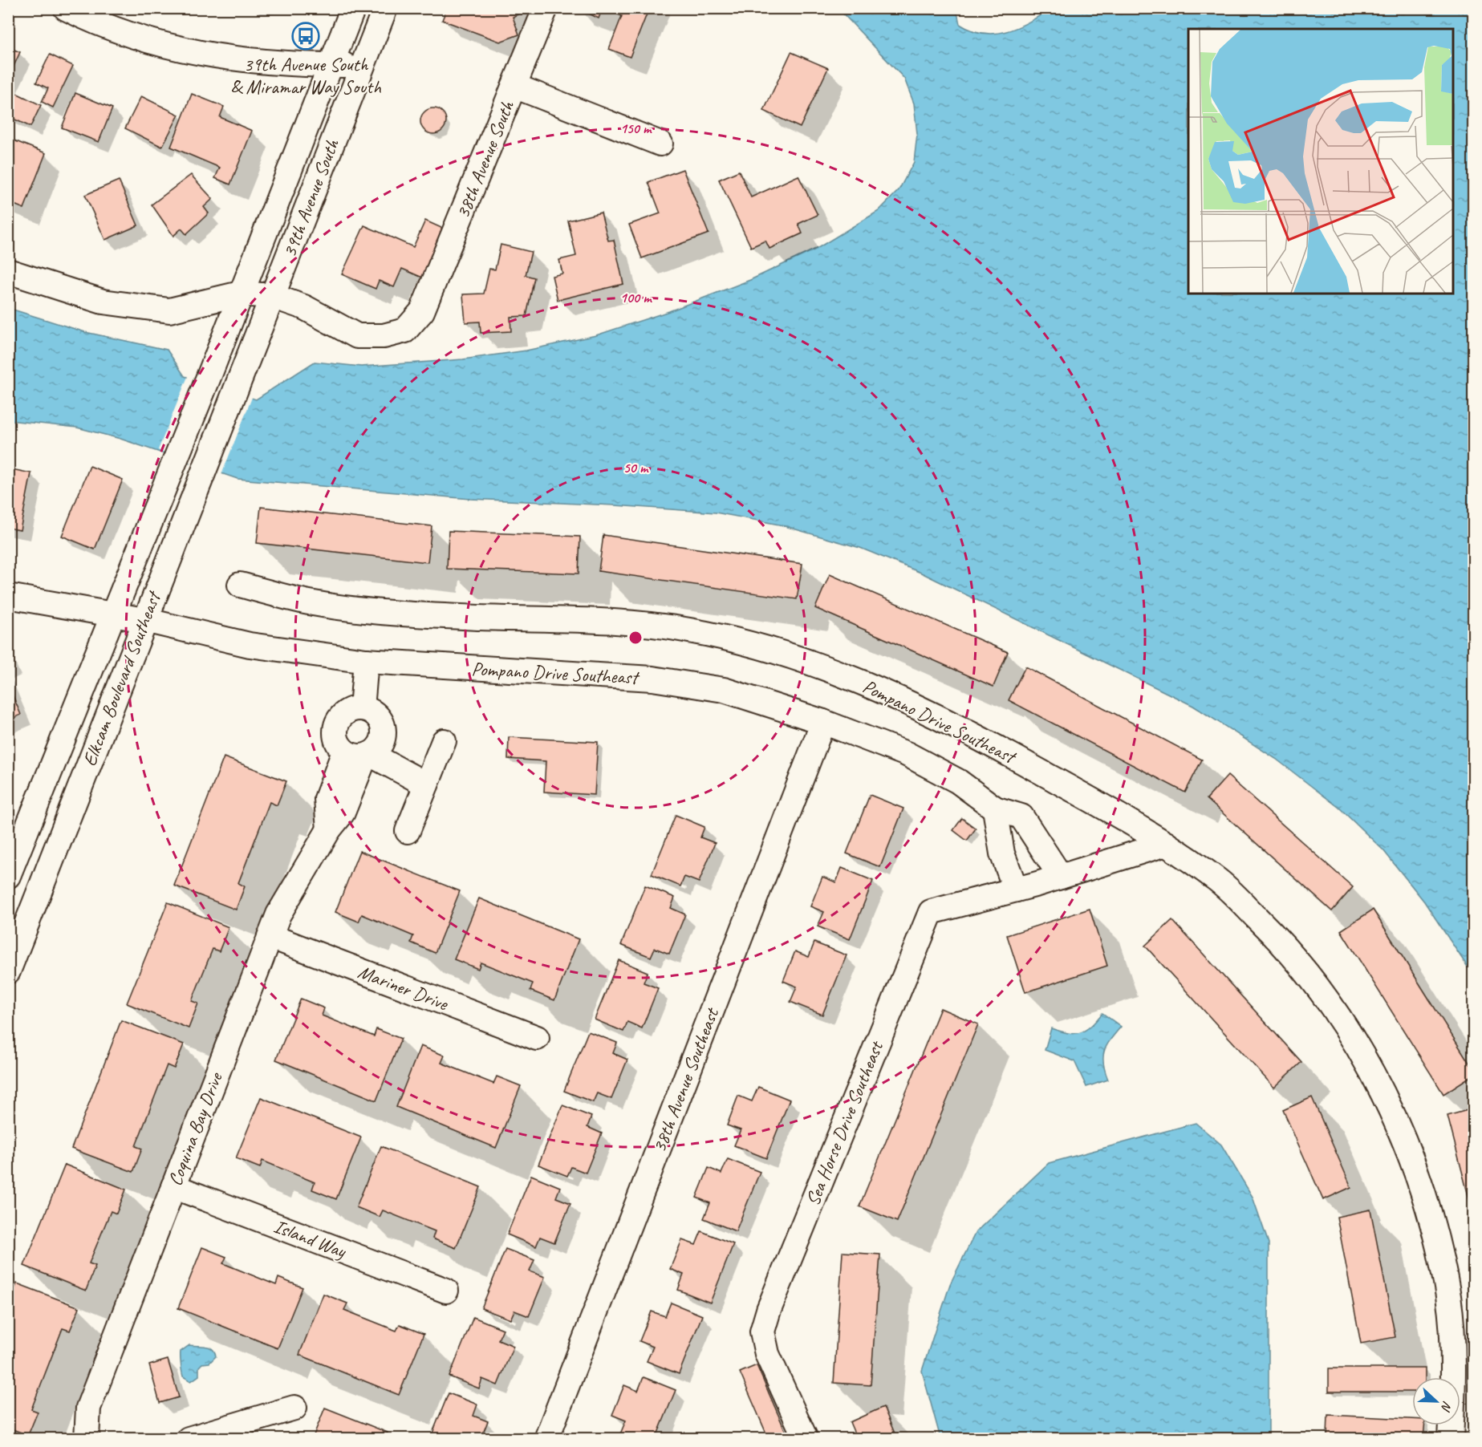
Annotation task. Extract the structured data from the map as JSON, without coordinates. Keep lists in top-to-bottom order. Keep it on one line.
{"streets":{"street":["38th Avenue South","39th Avenue South","Pompano Drive Southeast","Elkcam Boulevard Southeast","Mariner Drive","38th Avenue Southeast","Sea Horse Drive Southeast","Coquina Bay Drive","Island Way"]},"crossings":[["38th Avenue South","39th Avenue South"],["39th Avenue South","Elkcam Boulevard Southeast"],["Pompano Drive Southeast","Elkcam Boulevard Southeast"],["Pompano Drive Southeast","38th Avenue Southeast"],["Mariner Drive","Coquina Bay Drive"],["Coquina Bay Drive","Island Way"]],"places":{"bus stop":["39th Avenue South & Miramar Way South"]},"north":"right","rings":["150 m","100 m","50 m"]}
